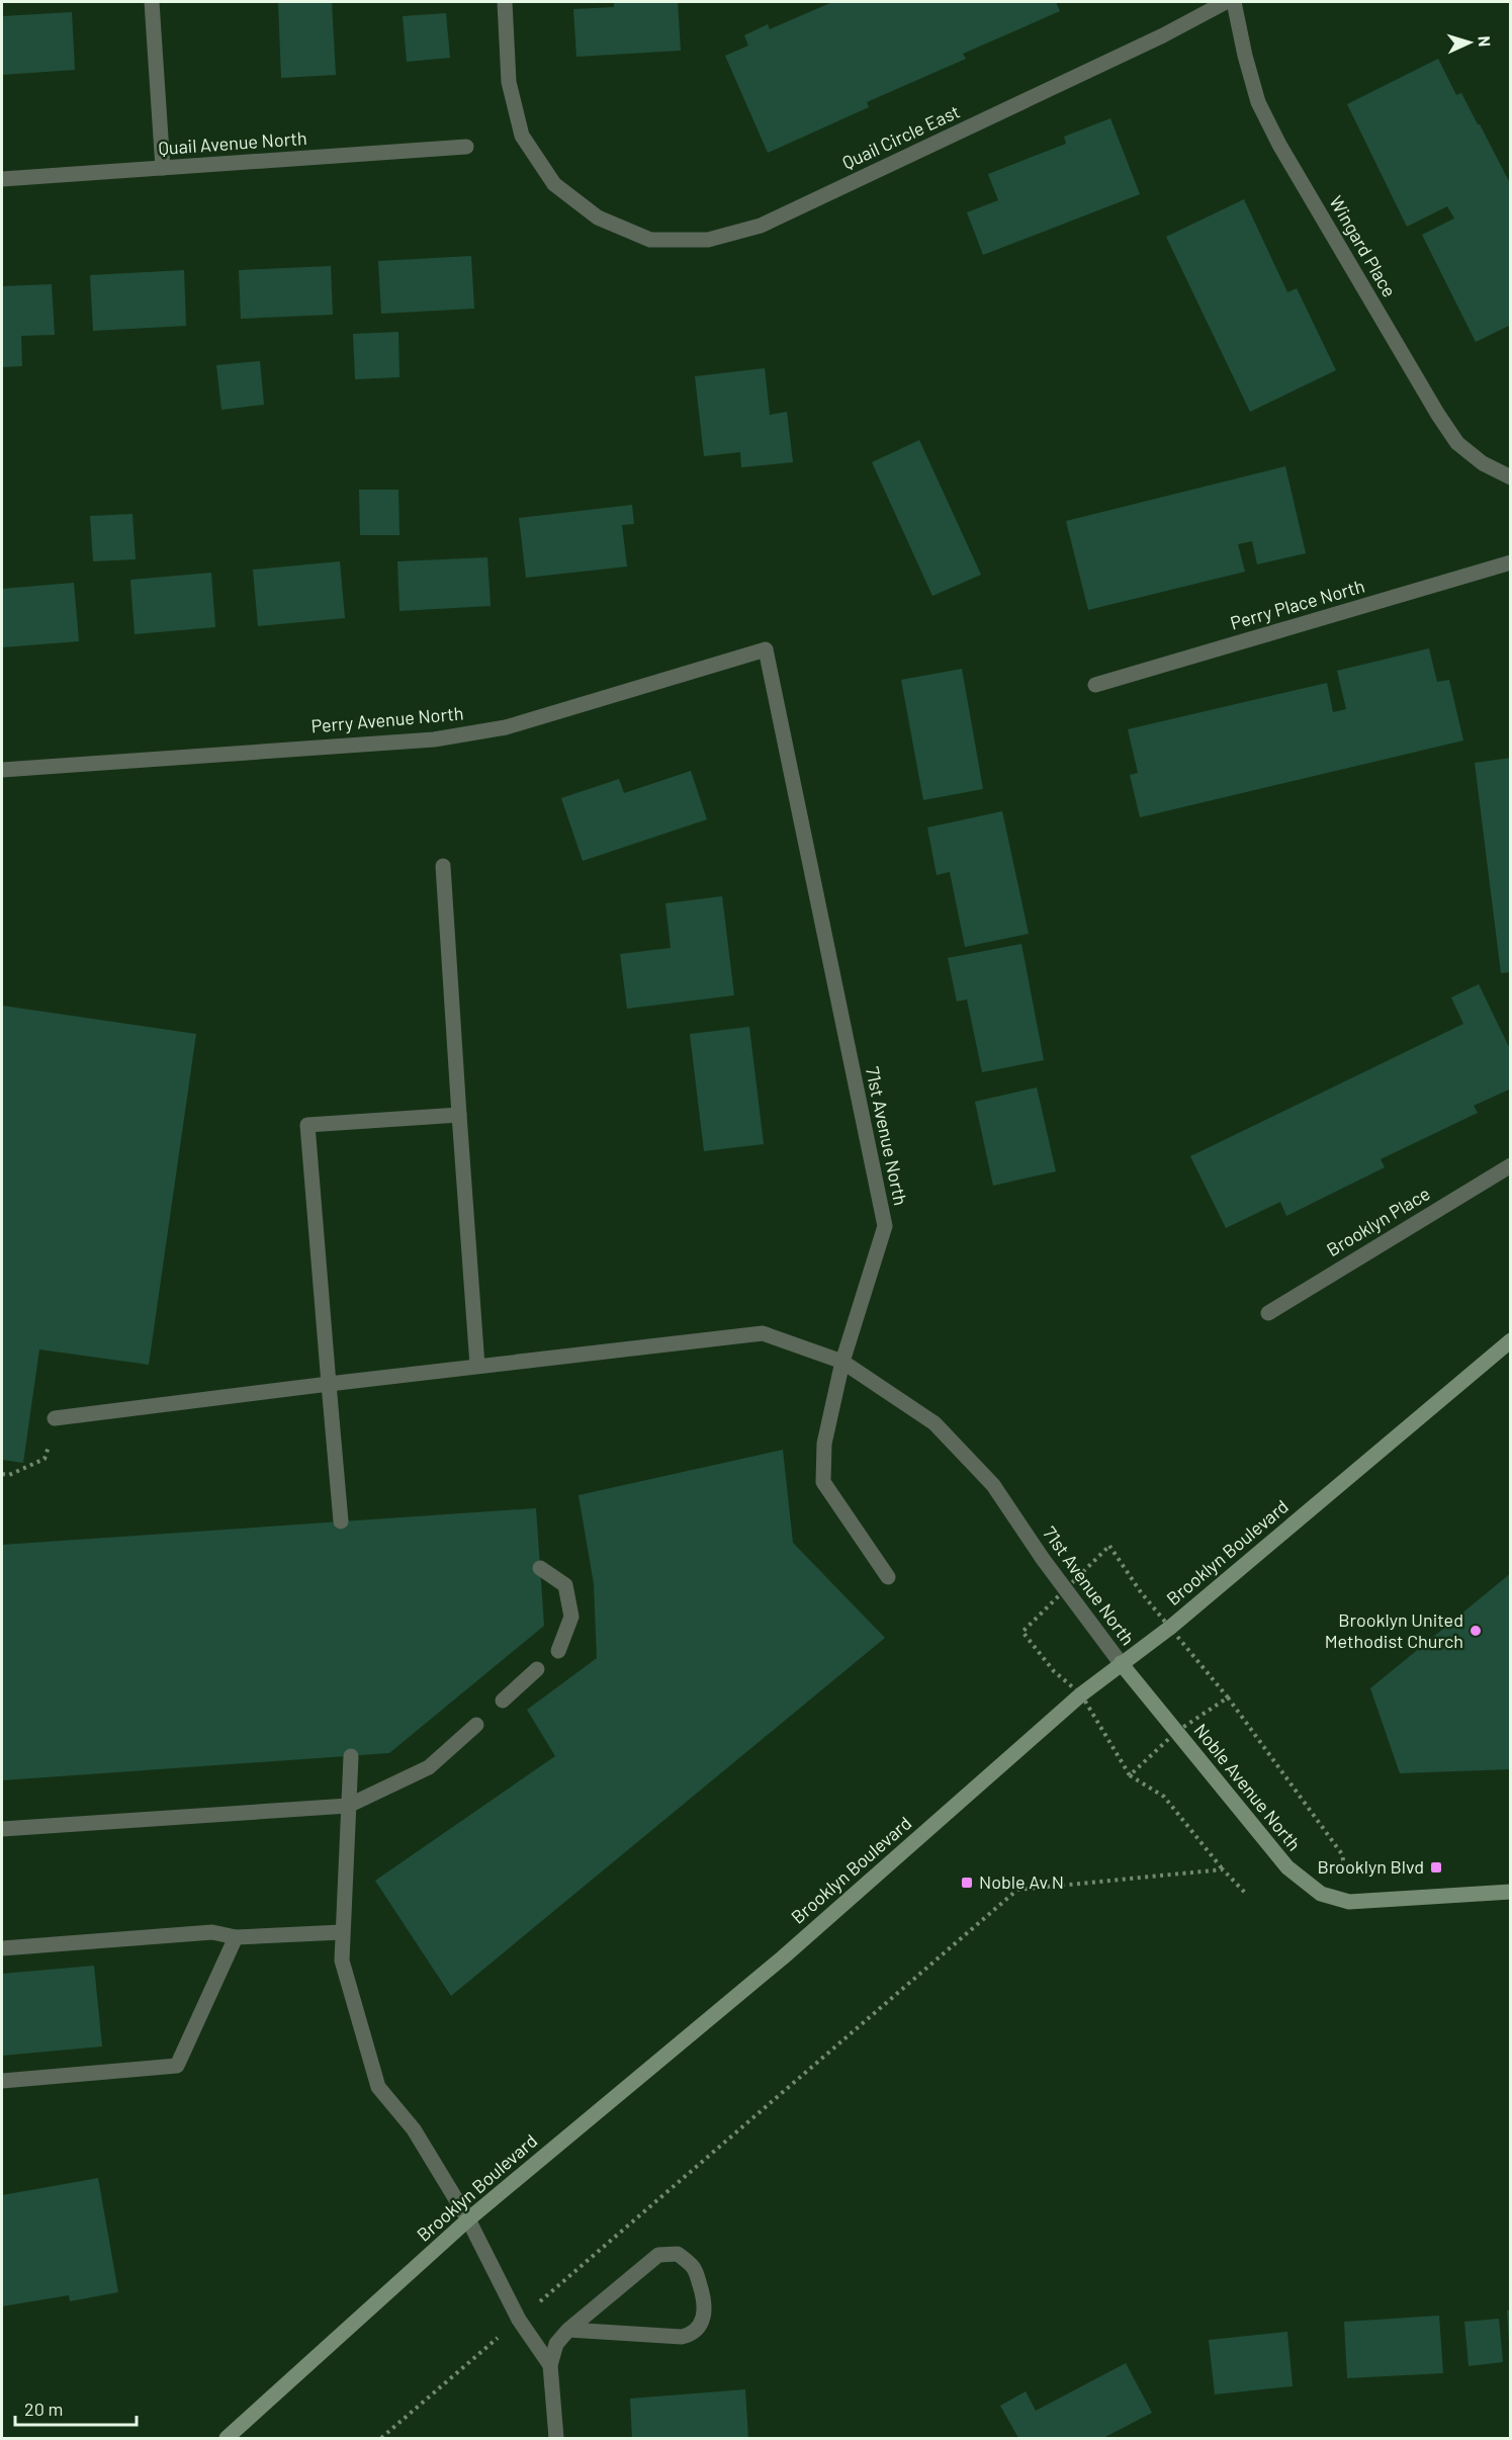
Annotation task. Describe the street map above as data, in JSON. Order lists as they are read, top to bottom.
{
  "streets": {
    "main road": ["Brooklyn Boulevard", "Noble Avenue North"],
    "street": [
      "Quail Circle East",
      "Quail Avenue North",
      "Wingard Place",
      "Perry Place North",
      "Perry Avenue North",
      "71st Avenue North",
      "Brooklyn Place"
    ]
  },
  "crossings": [
    ["Perry Avenue North", "71st Avenue North"],
    ["71st Avenue North", "Brooklyn Boulevard"],
    ["71st Avenue North", "Noble Avenue North"],
    ["Brooklyn Boulevard", "Noble Avenue North"]
  ],
  "places": {
    "other": ["Brooklyn United Methodist Church"],
    "transit": ["Brooklyn Blvd", "Noble Av N"]
  },
  "scale_bar": "20 m",
  "north": "right"
}
